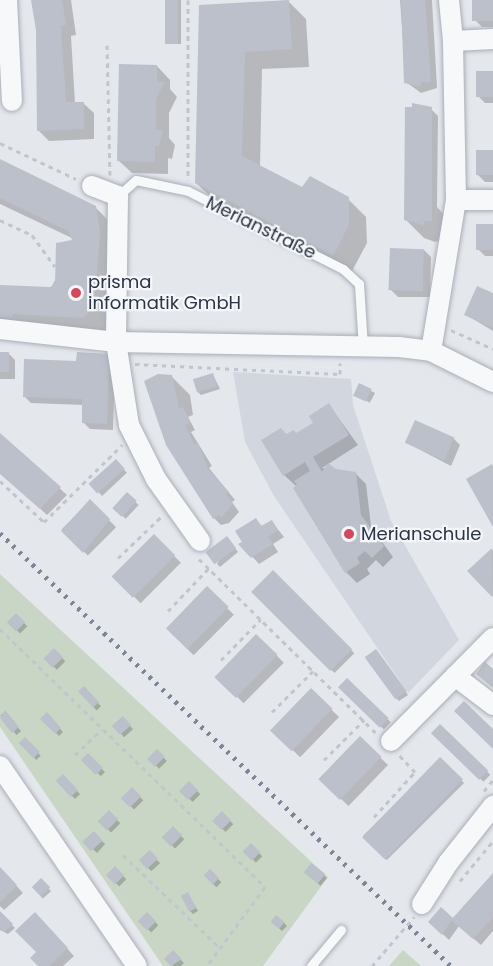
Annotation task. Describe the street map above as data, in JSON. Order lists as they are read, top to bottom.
{
  "streets": {
    "lane": ["Merianstraße"]
  },
  "places": ["prisma informatik GmbH", "Merianschule"]
}
